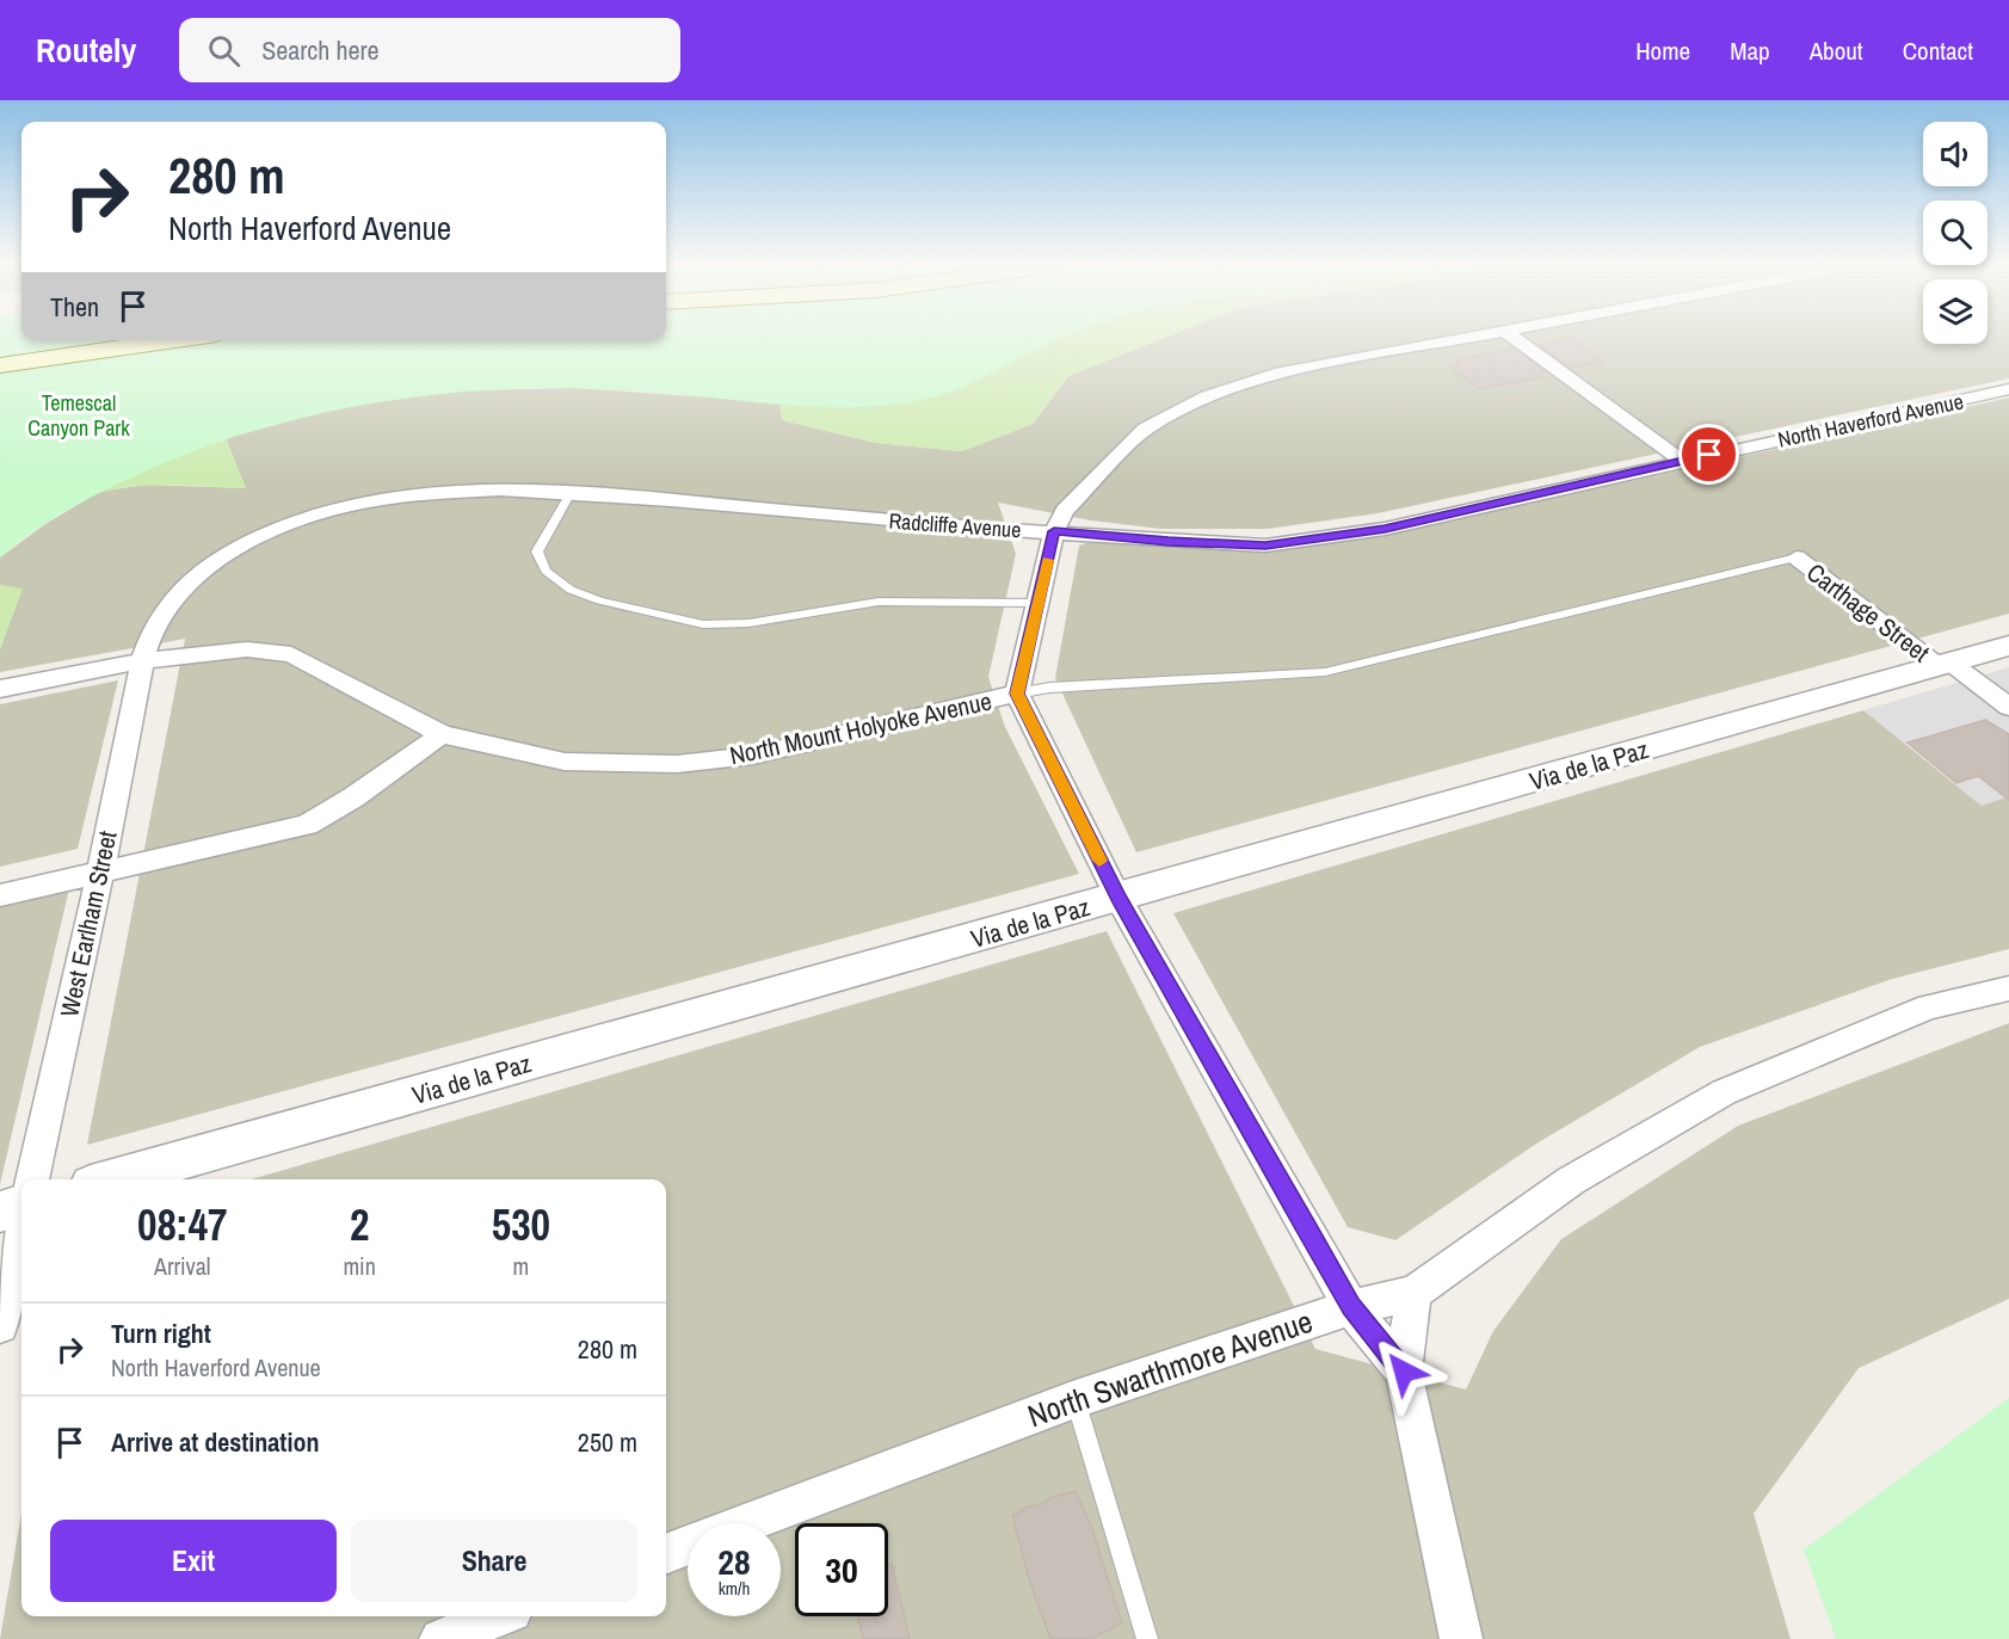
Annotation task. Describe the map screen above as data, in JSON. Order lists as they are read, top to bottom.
{
  "streets": {
    "street": [
      "North Haverford Avenue",
      "Radcliffe Avenue",
      "Carthage Street",
      "North Mount Holyoke Avenue",
      "Via de la Paz",
      "West Earlham Street",
      "North Swarthmore Avenue"
    ]
  },
  "crossings": [
    ["North Haverford Avenue", "Radcliffe Avenue"],
    ["Radcliffe Avenue", "North Mount Holyoke Avenue"],
    ["Radcliffe Avenue", "West Earlham Street"],
    ["Carthage Street", "Via de la Paz"],
    ["North Mount Holyoke Avenue", "West Earlham Street"]
  ],
  "parks": ["Temescal Canyon Park"],
  "page": {
    "header": "Routely",
    "search": "Search here",
    "nav": [
      "Home",
      "Map",
      "About",
      "Contact"
    ],
    "turn": ["280 m", "North Haverford Avenue"],
    "then": "Then",
    "eta": [
      "08:47",
      "Arrival",
      "2",
      "min",
      "530",
      "m"
    ],
    "list": [
      {
        "name": "Turn right",
        "note": "North Haverford Avenue",
        "value": "280 m"
      },
      {
        "name": "Arrive at destination",
        "value": "250 m"
      }
    ],
    "buttons": ["Exit", "Share"],
    "speed": "28 km/h",
    "limit": "30"
  }
}
